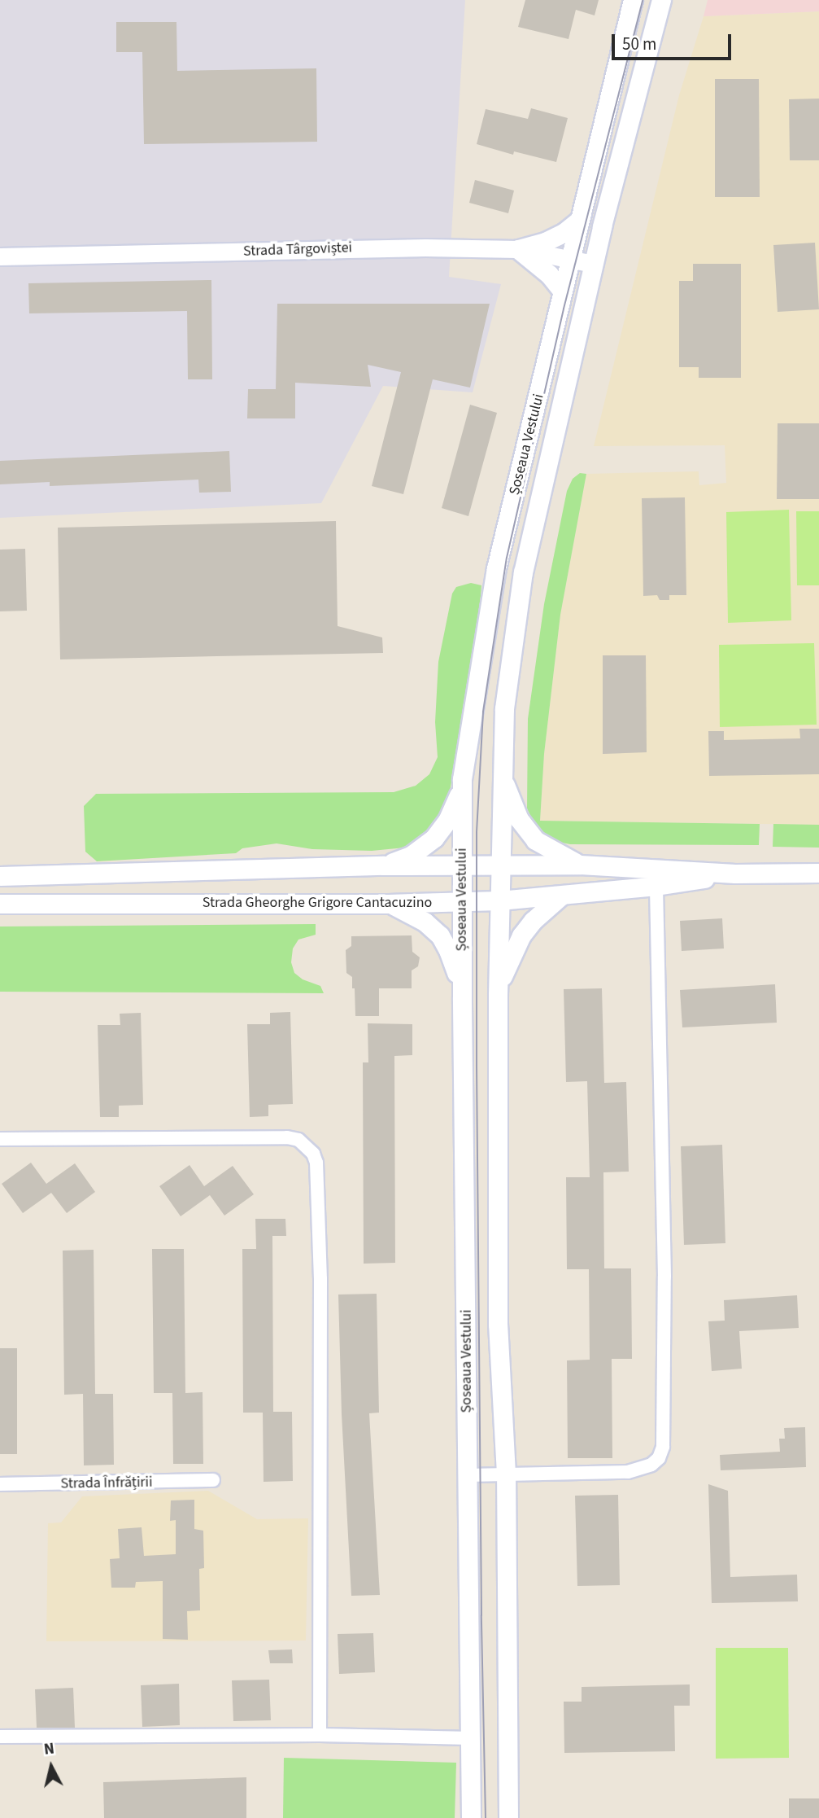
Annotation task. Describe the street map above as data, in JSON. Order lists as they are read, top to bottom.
{
  "streets": {
    "main road": ["Șoseaua Vestului", "Strada Gheorghe Grigore Cantacuzino"],
    "street": ["Strada Târgoviștei", "Strada Înfrățirii"]
  },
  "crossings": [
    ["Strada Târgoviștei", "Șoseaua Vestului"],
    ["Șoseaua Vestului", "Strada Gheorghe Grigore Cantacuzino"]
  ],
  "scale_bar": "50 m",
  "north": "top"
}
